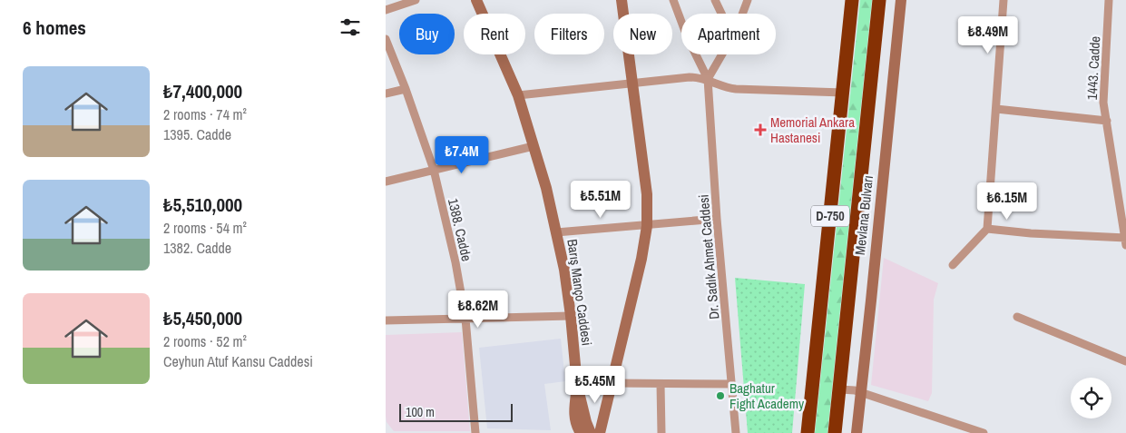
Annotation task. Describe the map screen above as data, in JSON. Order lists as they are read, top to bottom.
{
  "streets": {
    "highway": ["Mevlana Bulvarı", "D-750"],
    "street": [
      "1443. Cadde",
      "1388. Cadde",
      "Dr. Sadık Ahmet Caddesi",
      "Barış Manço Caddesi"
    ]
  },
  "places": {
    "health": ["Memorial Ankara Hastanesi"],
    "other": ["Baghatur Fight Academy"]
  },
  "scale_bar": "100 m",
  "page": {
    "heading": "6 homes",
    "chip": [
      "Buy",
      "Rent",
      "Filters",
      "New",
      "Apartment"
    ],
    "price": [
      "₺8.49M",
      "₺7.4M",
      "₺5.51M",
      "₺6.15M",
      "₺8.62M",
      "₺5.45M"
    ],
    "list": [
      {
        "name": "₺7,400,000",
        "note": "2 rooms · 74 m² · 1395. Cadde"
      },
      {
        "name": "₺5,510,000",
        "note": "2 rooms · 54 m² · 1382. Cadde"
      },
      {
        "name": "₺5,450,000",
        "note": "2 rooms · 52 m² · Ceyhun Atuf Kansu Caddesi"
      }
    ],
    "scale": "100 m"
  }
}
